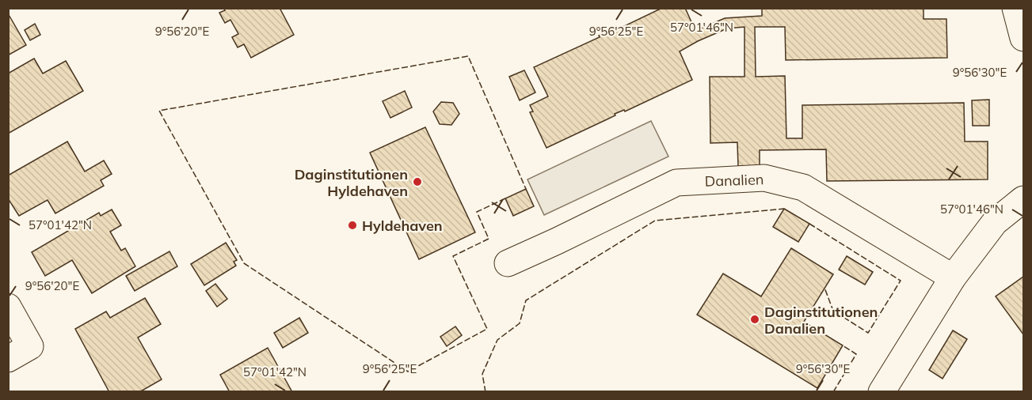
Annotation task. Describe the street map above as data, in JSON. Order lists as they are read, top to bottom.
{
  "streets": {
    "street": ["Danalien"]
  },
  "places": ["Daginstitutionen Hyldehaven", "Hyldehaven", "Daginstitutionen Danalien"],
  "coordinates": [
    "57°01'46\"N",
    "9°56'20\"E",
    "9°56'25\"E",
    "9°56'30\"E",
    "57°01'42\"N"
  ]
}
